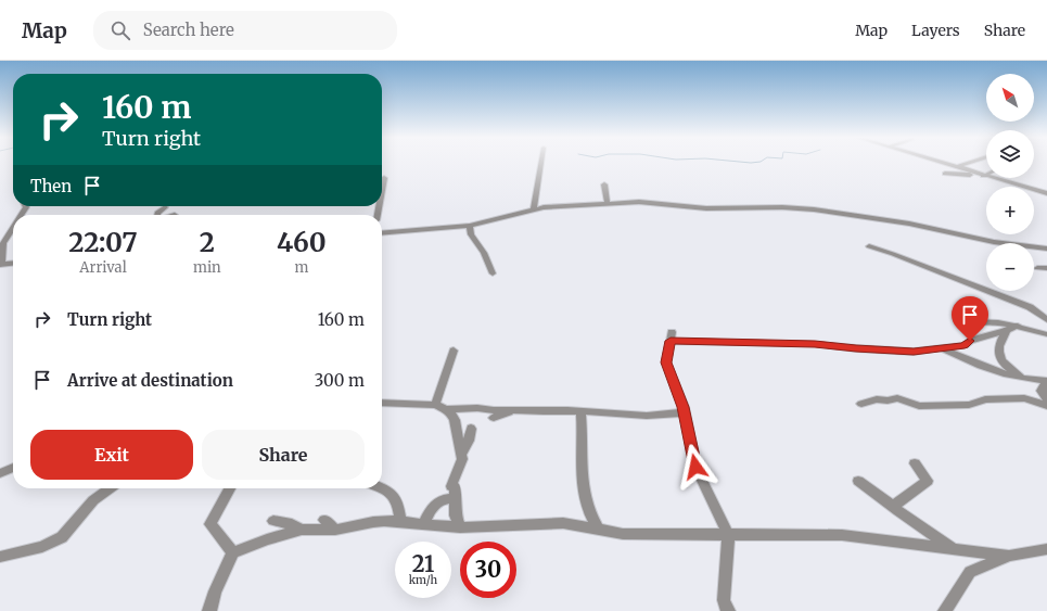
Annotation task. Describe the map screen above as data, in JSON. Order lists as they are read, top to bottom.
{
  "north": "top left",
  "page": {
    "header": "Map",
    "search": "Search here",
    "nav": ["Map", "Layers", "Share"],
    "map_buttons": ["+", "−"],
    "turn": ["160 m", "Turn right"],
    "then": "Then",
    "eta": [
      "22:07",
      "Arrival",
      "2",
      "min",
      "460",
      "m"
    ],
    "list": [
      {
        "name": "Turn right",
        "value": "160 m"
      },
      {
        "name": "Arrive at destination",
        "value": "300 m"
      }
    ],
    "buttons": ["Exit", "Share"],
    "speed": "21 km/h",
    "limit": "30"
  }
}
